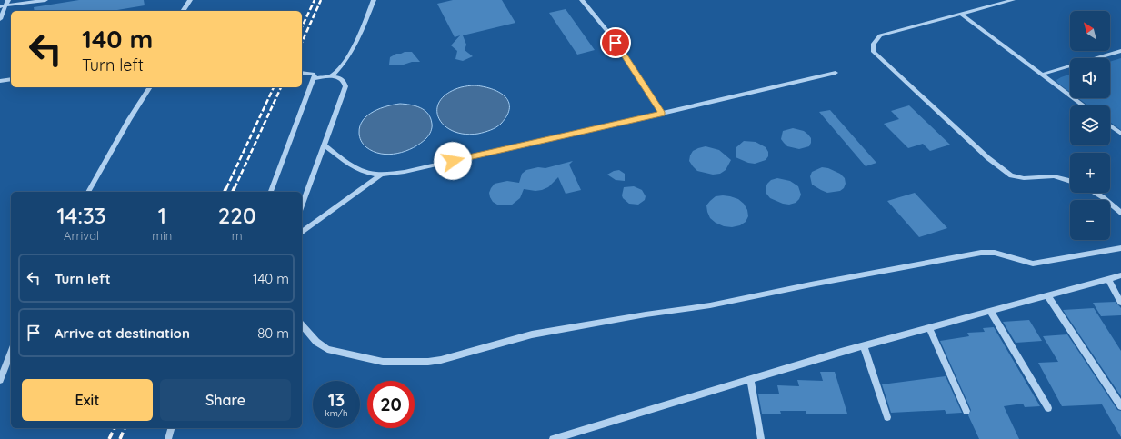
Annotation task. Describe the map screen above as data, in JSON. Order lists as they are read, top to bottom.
{
  "north": "top left",
  "page": {
    "map_buttons": ["+", "−"],
    "turn": ["140 m", "Turn left"],
    "eta": [
      "14:33",
      "Arrival",
      "1",
      "min",
      "220",
      "m"
    ],
    "list": [
      {
        "name": "Turn left",
        "value": "140 m"
      },
      {
        "name": "Arrive at destination",
        "value": "80 m"
      }
    ],
    "buttons": ["Exit", "Share"],
    "speed": "13 km/h",
    "limit": "20"
  }
}
